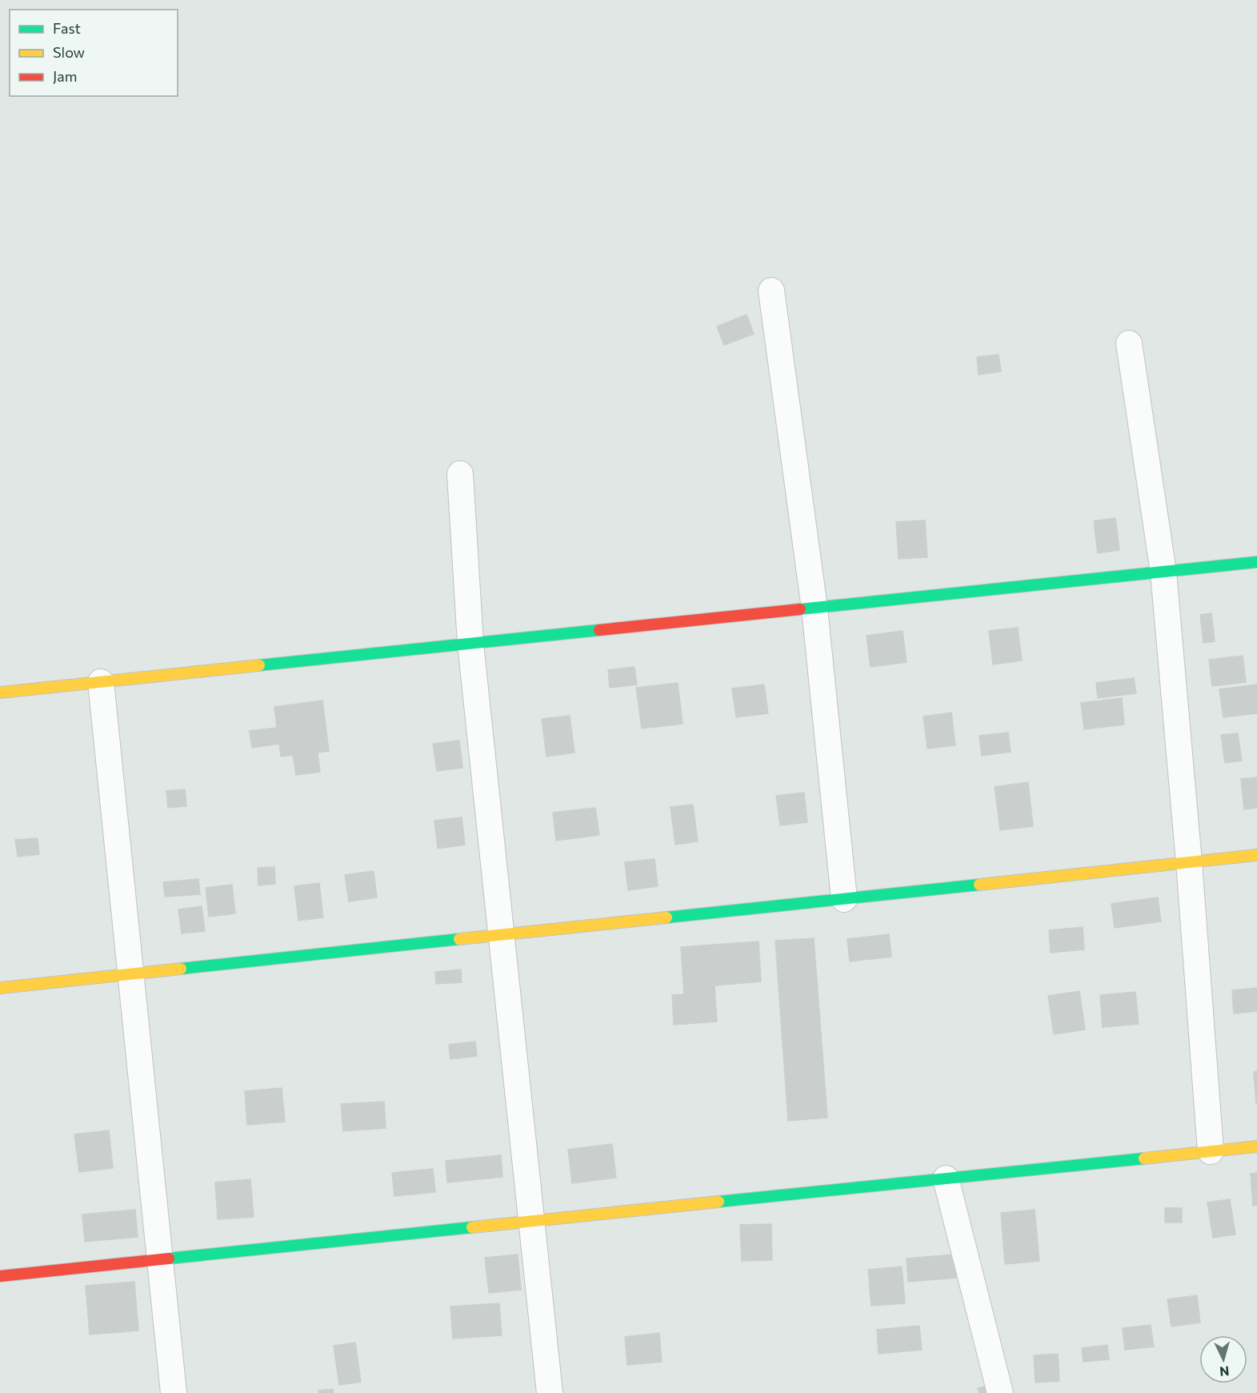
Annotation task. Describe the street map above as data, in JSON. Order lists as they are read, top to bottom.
{
  "legend": ["Fast", "Slow", "Jam"],
  "north": "bottom"
}
